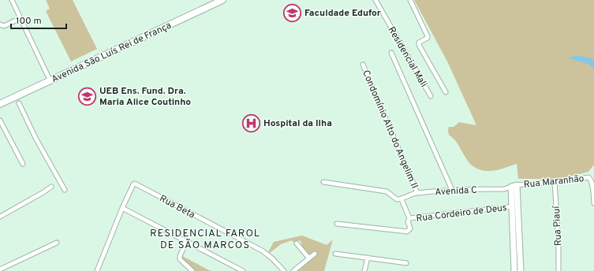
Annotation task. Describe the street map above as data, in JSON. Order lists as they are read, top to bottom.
{
  "streets": {
    "main road": ["Avenida São Luís Rei de França"],
    "street": [
      "Residencial Mali",
      "Condomínio Alto do Angelim II",
      "Rua Maranhão",
      "Avenida C",
      "Rua Beta",
      "Rua Cordeiro de Deus",
      "Rua Piauí"
    ]
  },
  "crossings": [
    ["Condomínio Alto do Angelim II", "Avenida C"],
    ["Rua Maranhão", "Avenida C"],
    ["Rua Maranhão", "Rua Piauí"]
  ],
  "districts": ["RESIDENCIAL FAROL DE SÃO MARCOS"],
  "places": {
    "school or university": ["Faculdade Edufor", "UEB Ens. Fund. Dra. Maria Alice Coutinho"],
    "hospital": ["Hospital da Ilha"]
  },
  "scale_bar": "100 m"
}
